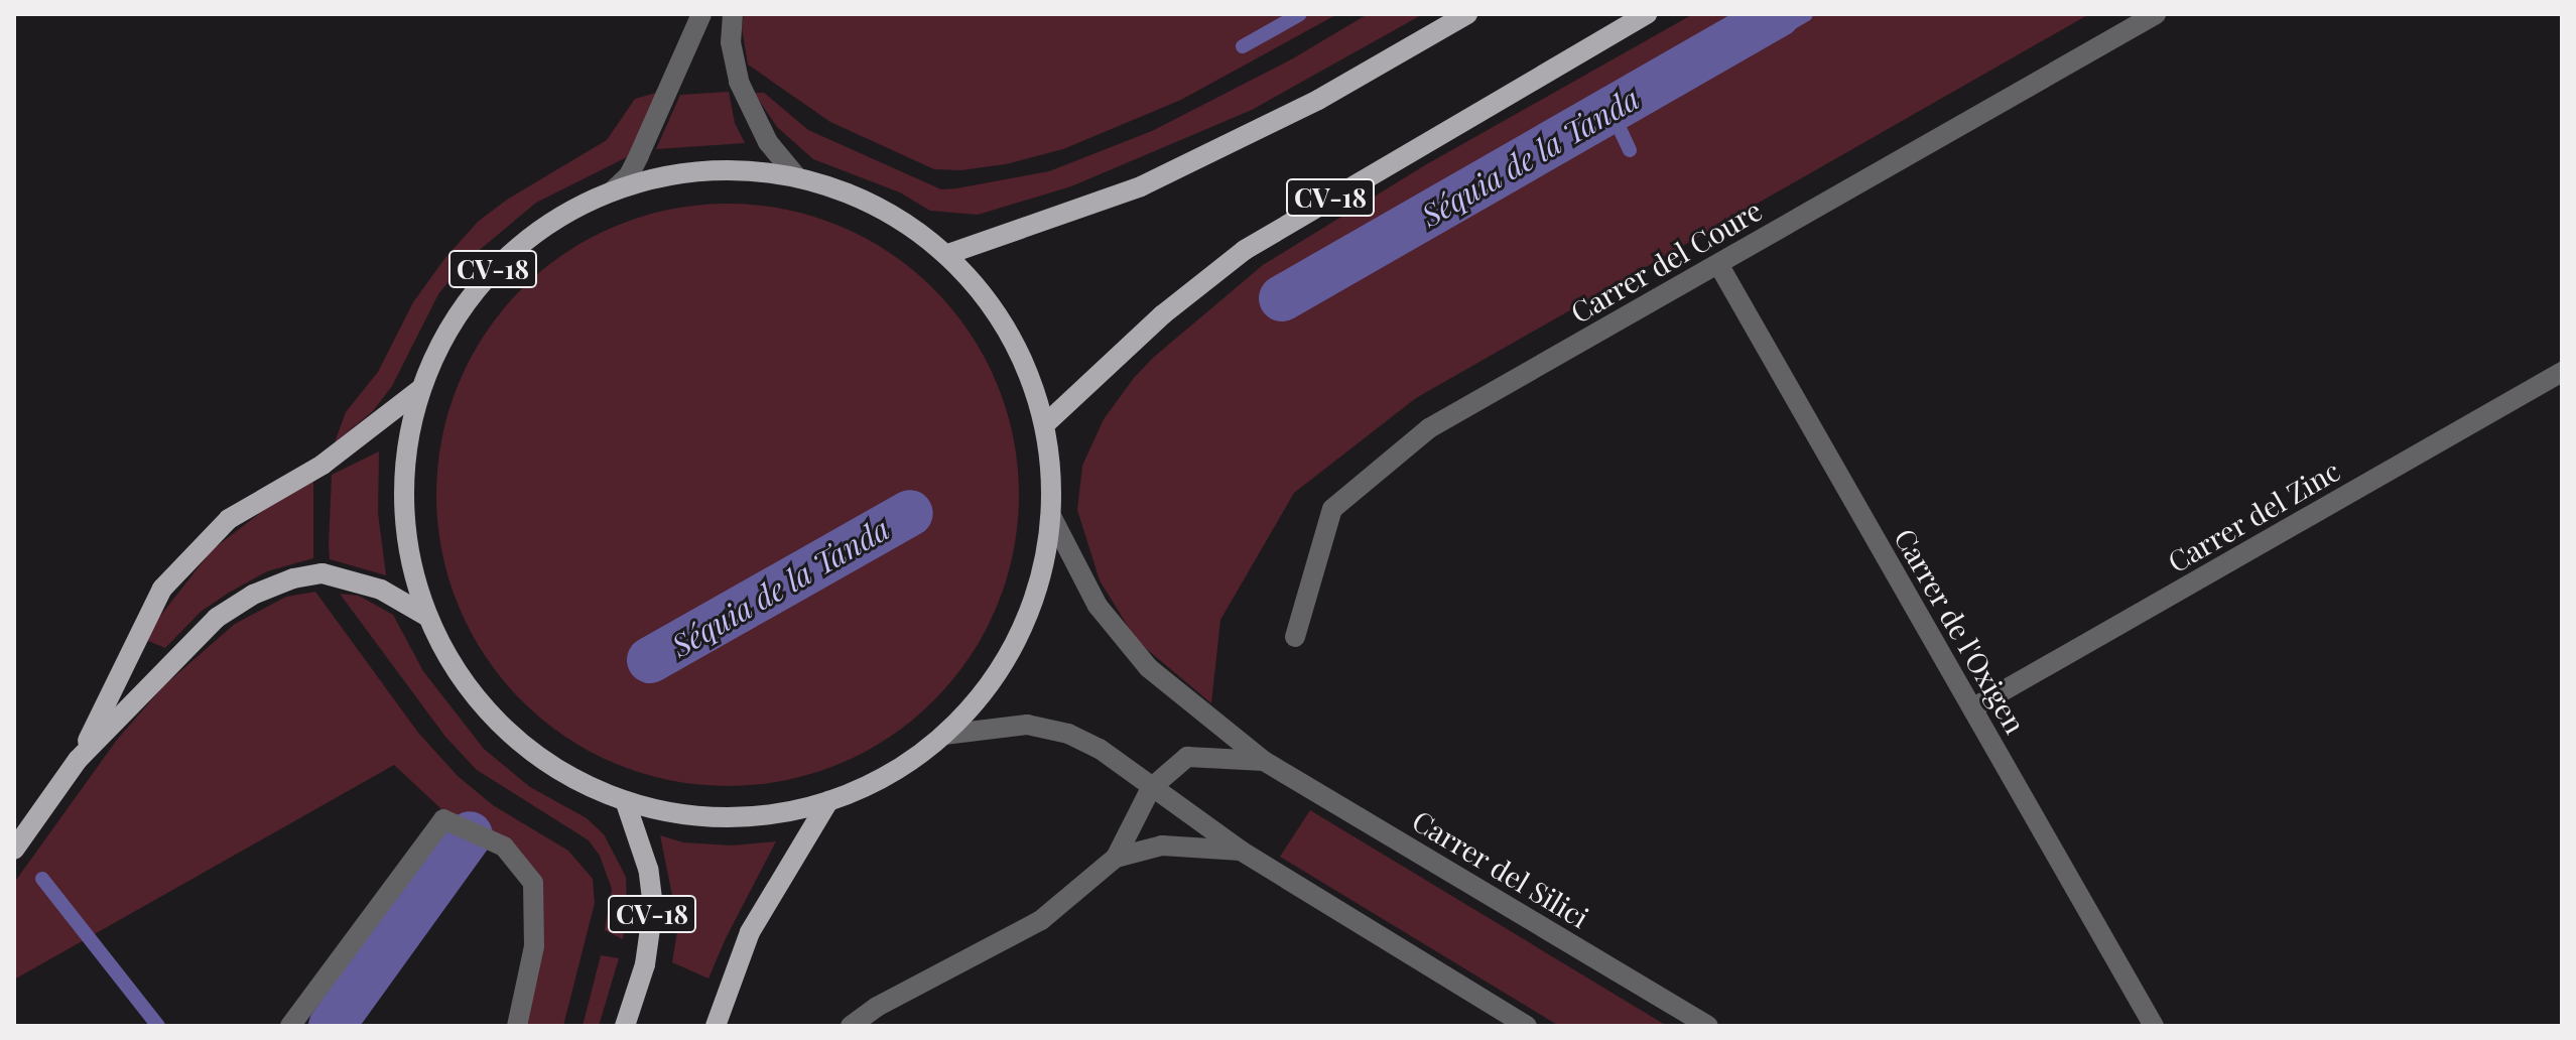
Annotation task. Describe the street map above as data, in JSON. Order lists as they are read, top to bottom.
{
  "streets": {
    "main road": ["CV-18"],
    "street": [
      "Carrer del Coure",
      "Carrer del Zinc",
      "Carrer de l'Oxigen",
      "Carrer del Silici"
    ]
  },
  "crossings": [
    ["CV-18", "Carrer del Silici"],
    ["Carrer del Coure", "Carrer de l'Oxigen"],
    ["Carrer del Zinc", "Carrer de l'Oxigen"]
  ],
  "water": ["Séquia de la Tanda"]
}
